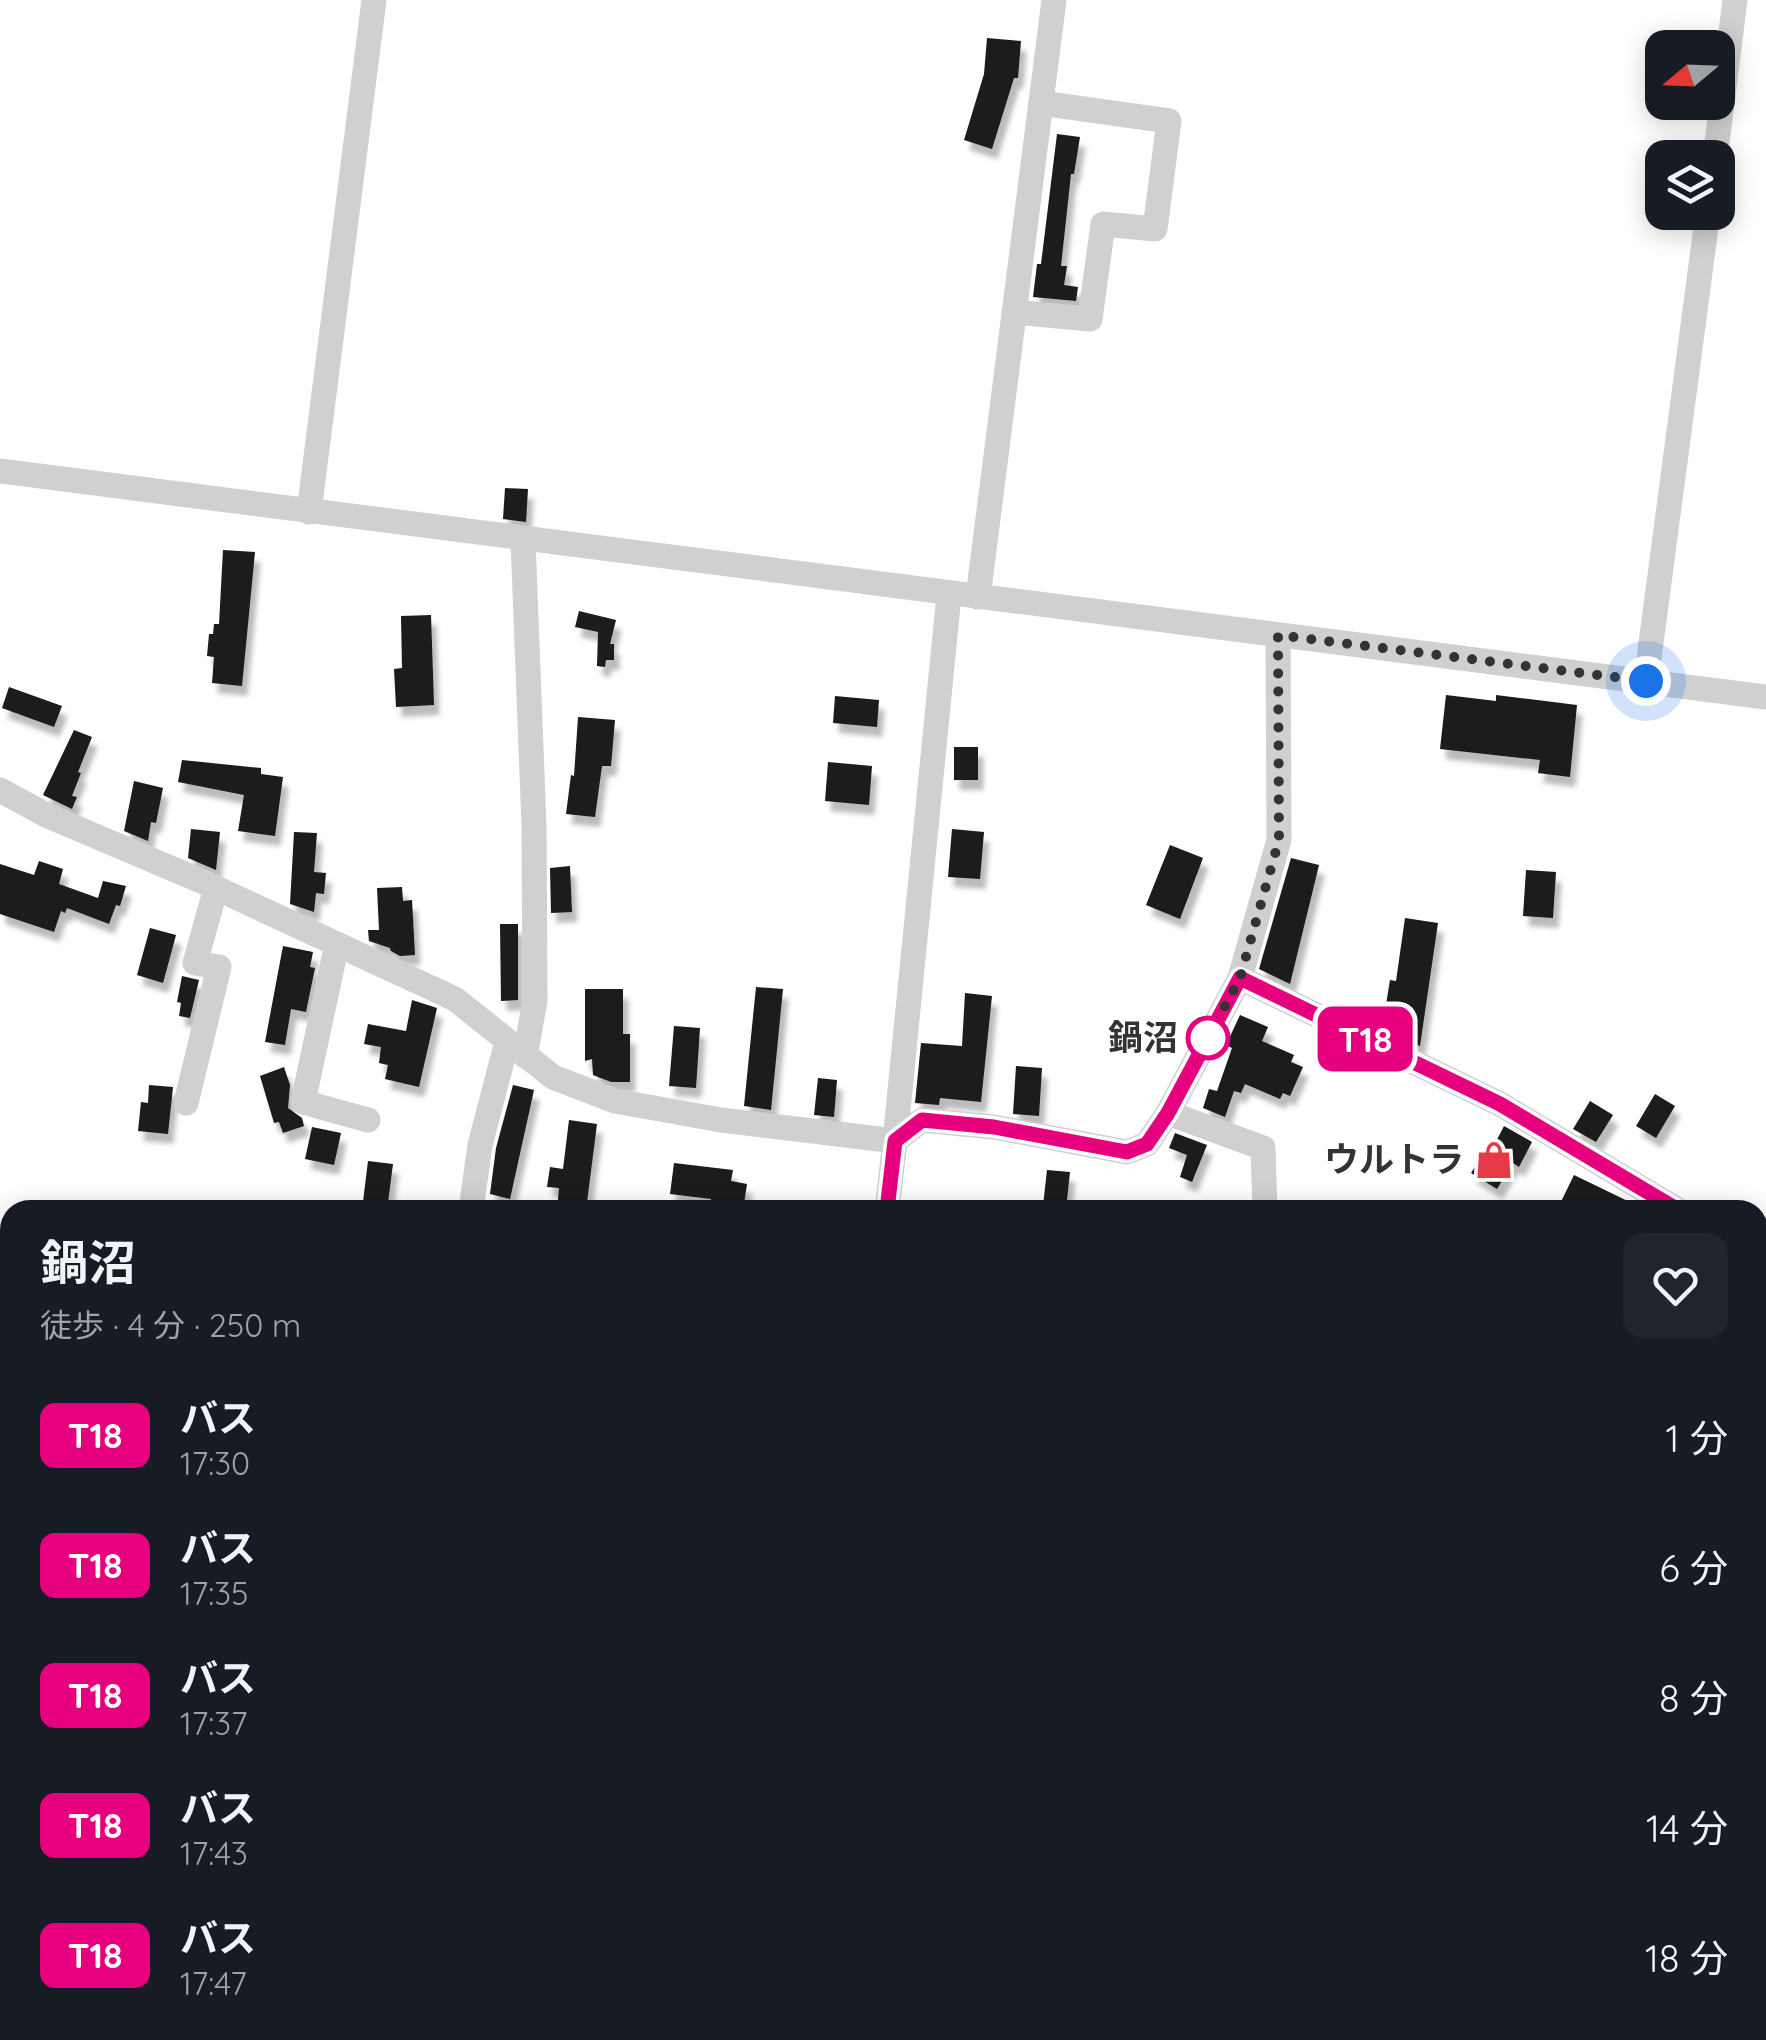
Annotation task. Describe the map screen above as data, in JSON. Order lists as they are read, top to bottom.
{
  "places": {
    "other": ["鍋沼"],
    "shop": ["ウルトラ"]
  },
  "lines": ["bus line T18"],
  "north": "left",
  "page": {
    "on_map": "T18",
    "heading": ["鍋沼", "徒歩 · 4 分 · 250 m"],
    "list": [
      {
        "mark": "T18",
        "name": "バス",
        "note": "17:30",
        "value": "1 分"
      },
      {
        "mark": "T18",
        "name": "バス",
        "note": "17:35",
        "value": "6 分"
      },
      {
        "mark": "T18",
        "name": "バス",
        "note": "17:37",
        "value": "8 分"
      },
      {
        "mark": "T18",
        "name": "バス",
        "note": "17:43",
        "value": "14 分"
      },
      {
        "mark": "T18",
        "name": "バス",
        "note": "17:47",
        "value": "18 分"
      }
    ]
  }
}
